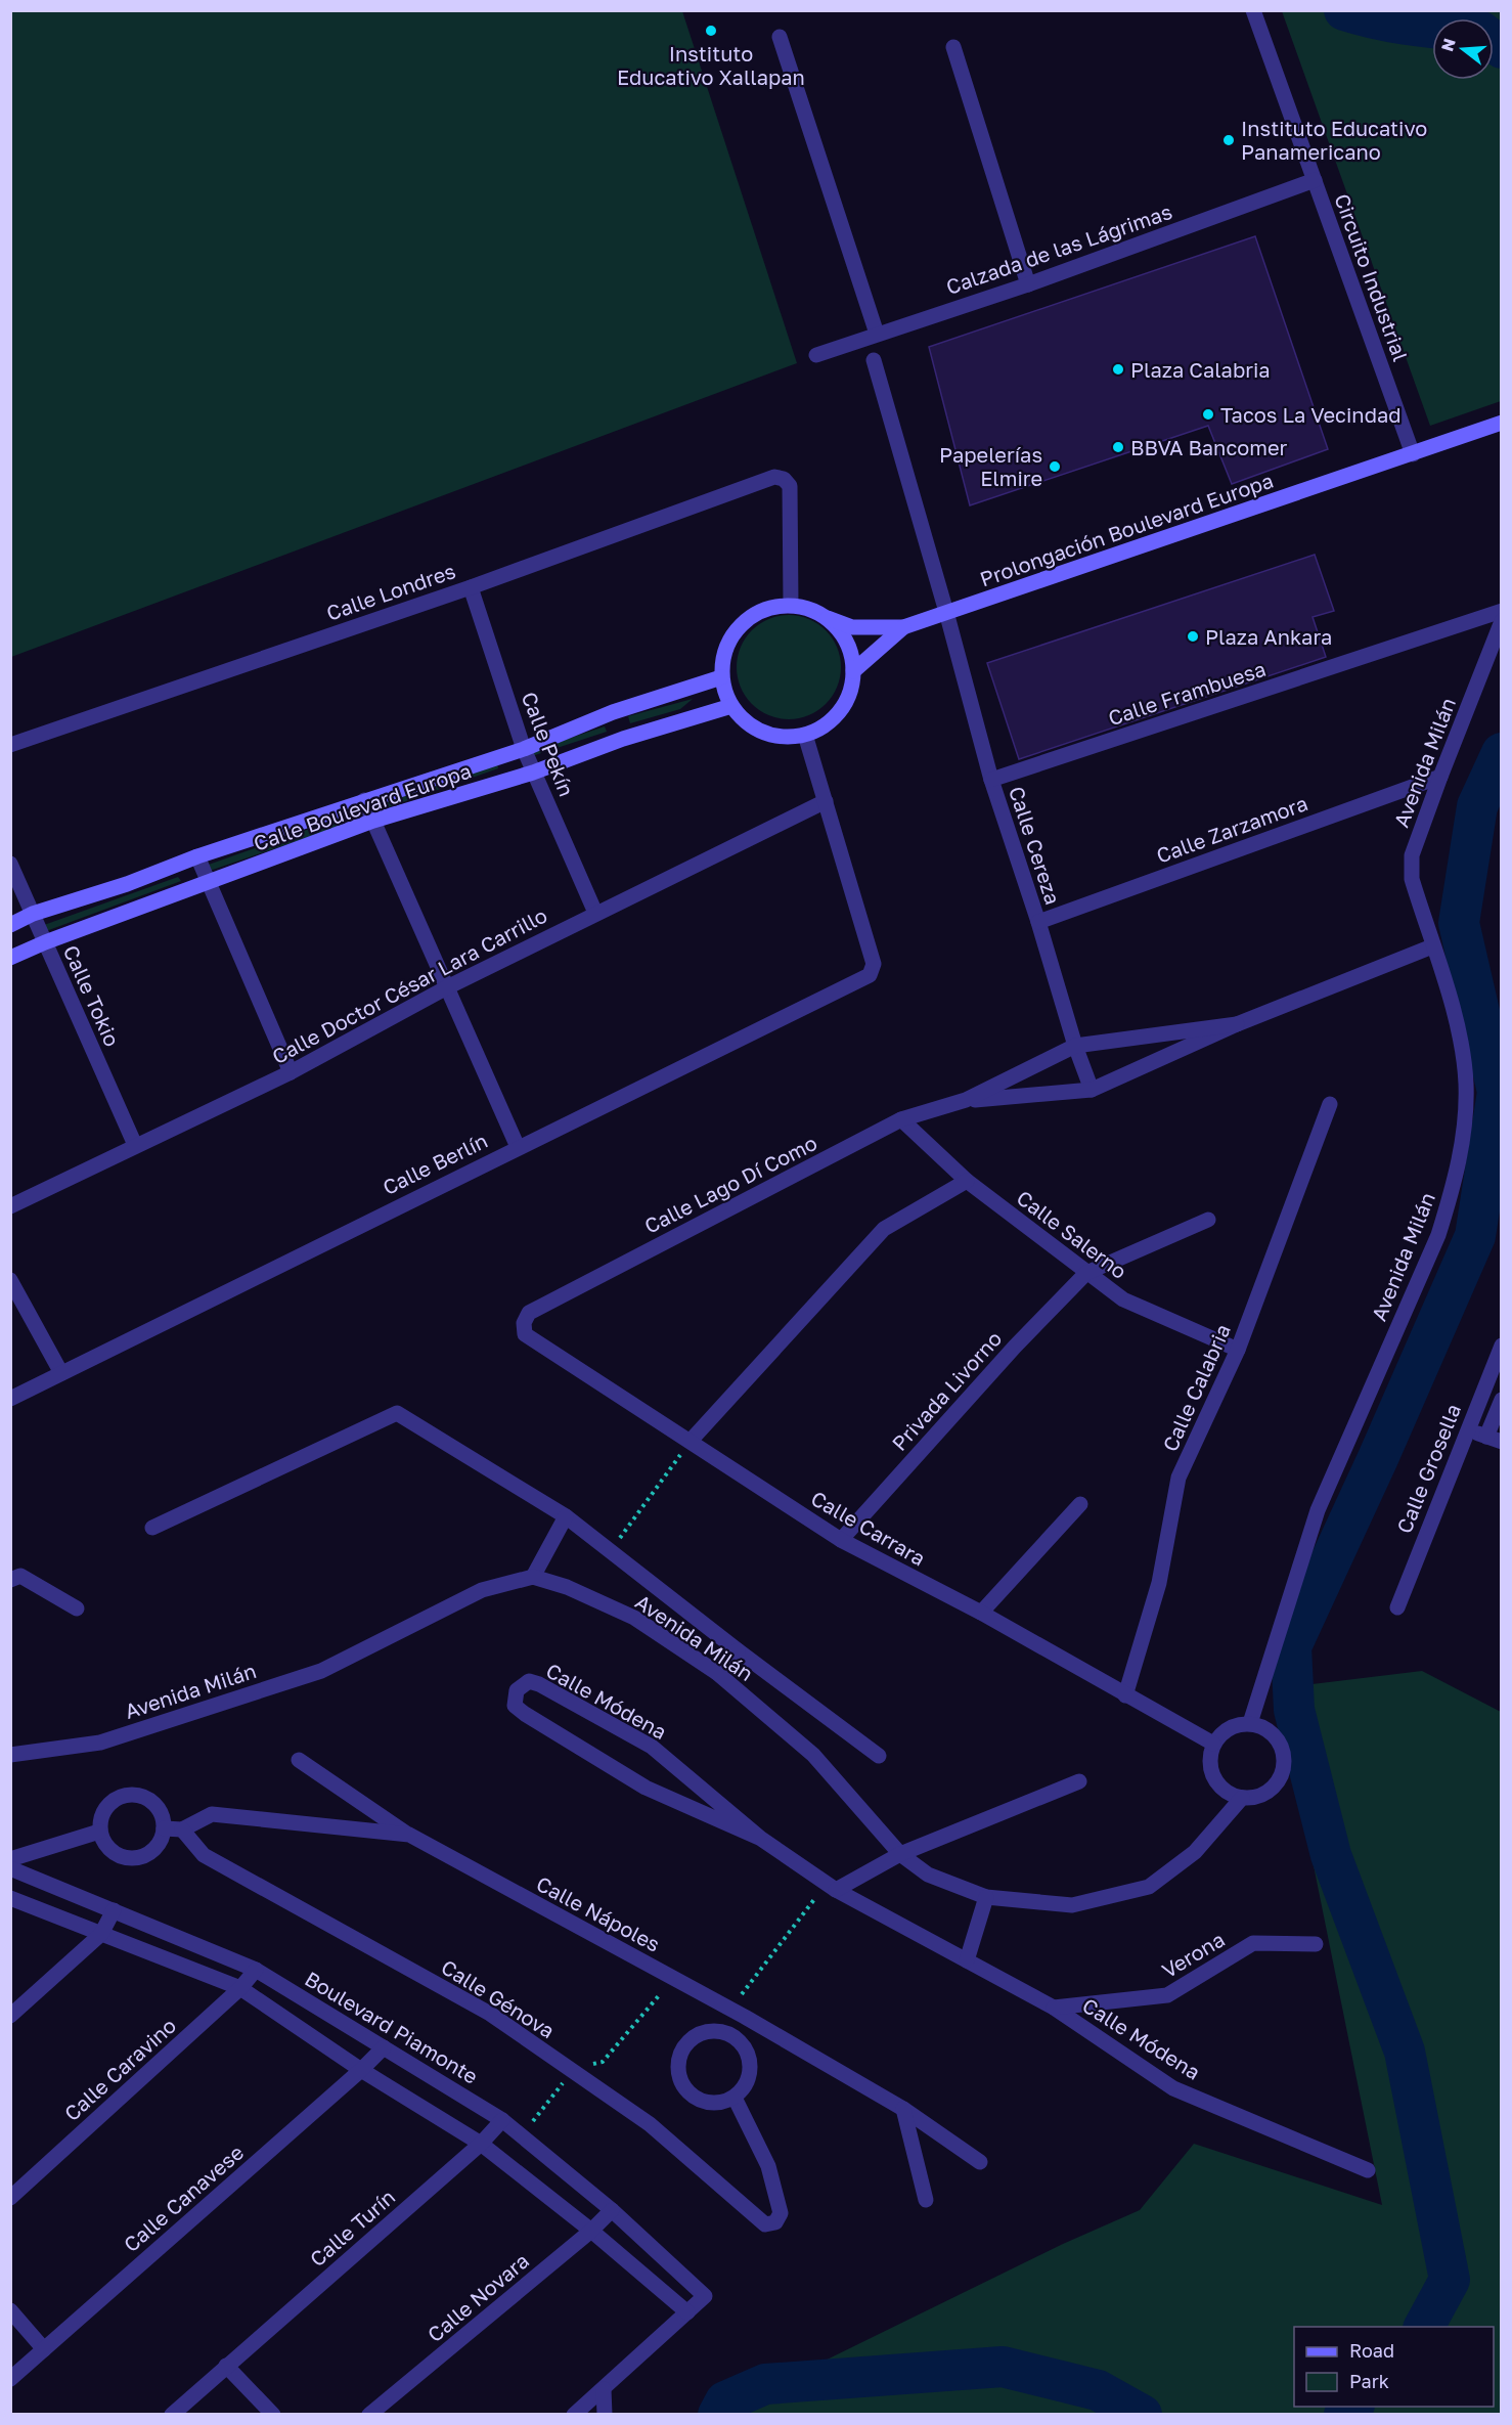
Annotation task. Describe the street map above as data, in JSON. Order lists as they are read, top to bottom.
{
  "streets": {
    "main road": ["Prolongación Boulevard Europa", "Calle Boulevard Europa"],
    "street": [
      "Calzada de las Lágrimas",
      "Circuito Industrial",
      "Calle Londres",
      "Calle Frambuesa",
      "Calle Pekín",
      "Avenida Milán",
      "Calle Zarzamora",
      "Calle Cereza",
      "Calle Doctor César Lara Carrillo",
      "Calle Tokio",
      "Calle Berlín",
      "Calle Lago Dí Como",
      "Calle Salerno",
      "Calle Calabria",
      "Privada Livorno",
      "Calle Grosella",
      "Calle Carrara",
      "Calle Módena",
      "Calle Nápoles",
      "Verona",
      "Calle Génova",
      "Boulevard Piamonte",
      "Calle Caravino",
      "Calle Canavese",
      "Calle Turín",
      "Calle Novara"
    ]
  },
  "crossings": [
    ["Calzada de las Lágrimas", "Circuito Industrial"],
    ["Circuito Industrial", "Prolongación Boulevard Europa"],
    ["Prolongación Boulevard Europa", "Calle Londres"],
    ["Prolongación Boulevard Europa", "Calle Boulevard Europa"],
    ["Prolongación Boulevard Europa", "Calle Cereza"],
    ["Calle Londres", "Calle Pekín"],
    ["Calle Londres", "Calle Boulevard Europa"],
    ["Calle Frambuesa", "Calle Cereza"],
    ["Calle Pekín", "Calle Boulevard Europa"],
    ["Calle Pekín", "Calle Doctor César Lara Carrillo"],
    ["Avenida Milán", "Calle Zarzamora"],
    ["Avenida Milán", "Calle Carrara"],
    ["Calle Boulevard Europa", "Calle Tokio"],
    ["Calle Zarzamora", "Calle Cereza"],
    ["Calle Cereza", "Calle Lago Dí Como"],
    ["Calle Doctor César Lara Carrillo", "Calle Tokio"],
    ["Calle Doctor César Lara Carrillo", "Calle Berlín"],
    ["Calle Lago Dí Como", "Calle Salerno"],
    ["Calle Lago Dí Como", "Calle Carrara"],
    ["Calle Salerno", "Calle Calabria"],
    ["Calle Salerno", "Privada Livorno"],
    ["Calle Calabria", "Calle Carrara"],
    ["Privada Livorno", "Calle Carrara"],
    ["Calle Módena", "Verona"],
    ["Calle Nápoles", "Calle Génova"],
    ["Boulevard Piamonte", "Calle Caravino"],
    ["Boulevard Piamonte", "Calle Canavese"],
    ["Boulevard Piamonte", "Calle Turín"],
    ["Boulevard Piamonte", "Calle Novara"]
  ],
  "places": [
    "Instituto Educativo Xallapan",
    "Instituto Educativo Panamericano",
    "Plaza Calabria",
    "Tacos La Vecindad",
    "BBVA Bancomer",
    "Papelerías Elmire",
    "Plaza Ankara"
  ],
  "legend": ["Road", "Park"],
  "north": "left"
}
